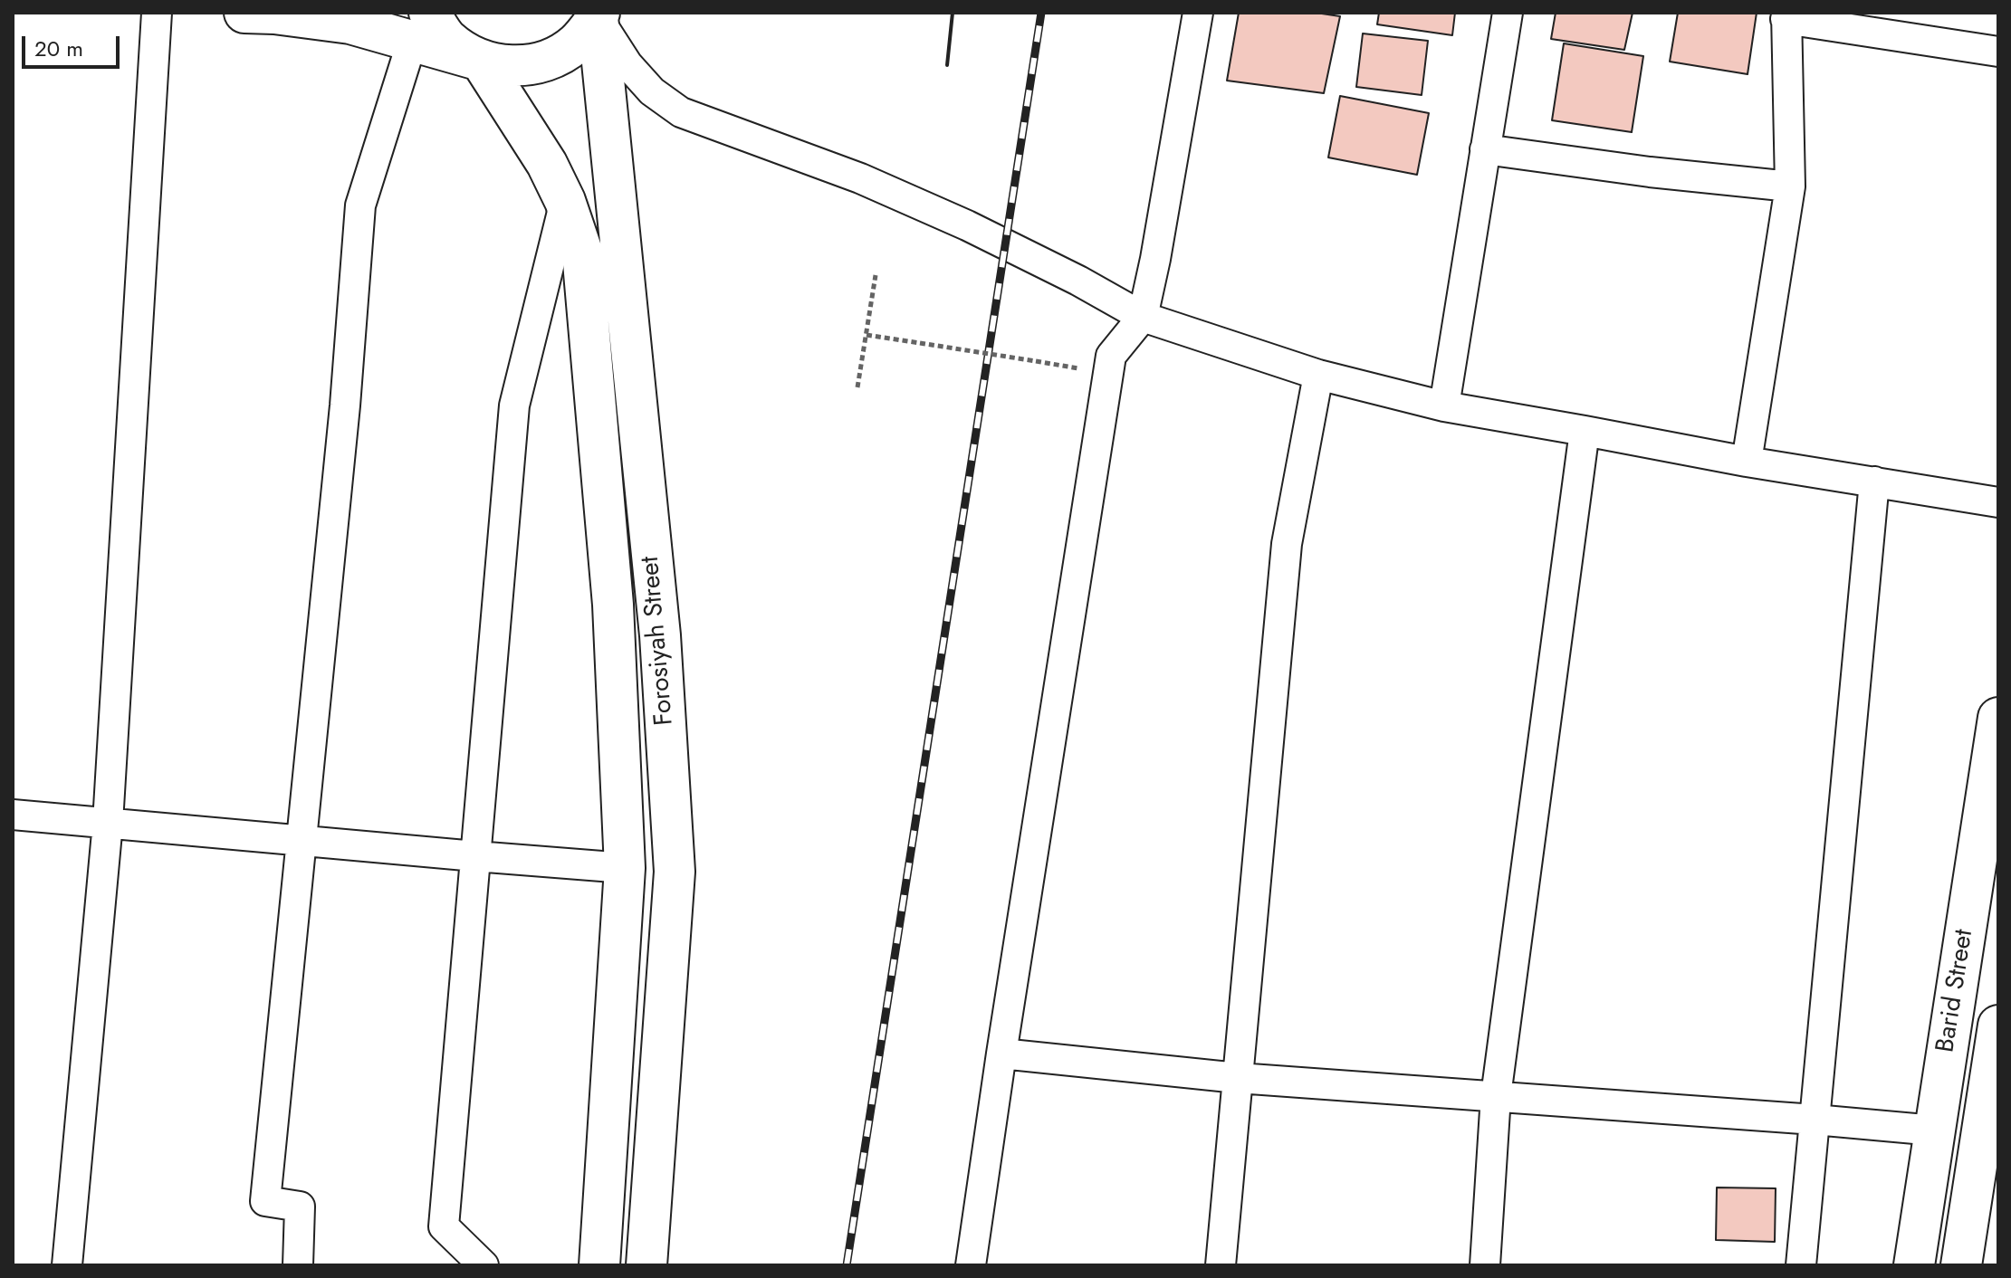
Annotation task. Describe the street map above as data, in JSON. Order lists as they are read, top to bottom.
{
  "streets": {
    "main road": ["Forosiyah Street", "Barid Street"]
  },
  "scale_bar": "20 m"
}
